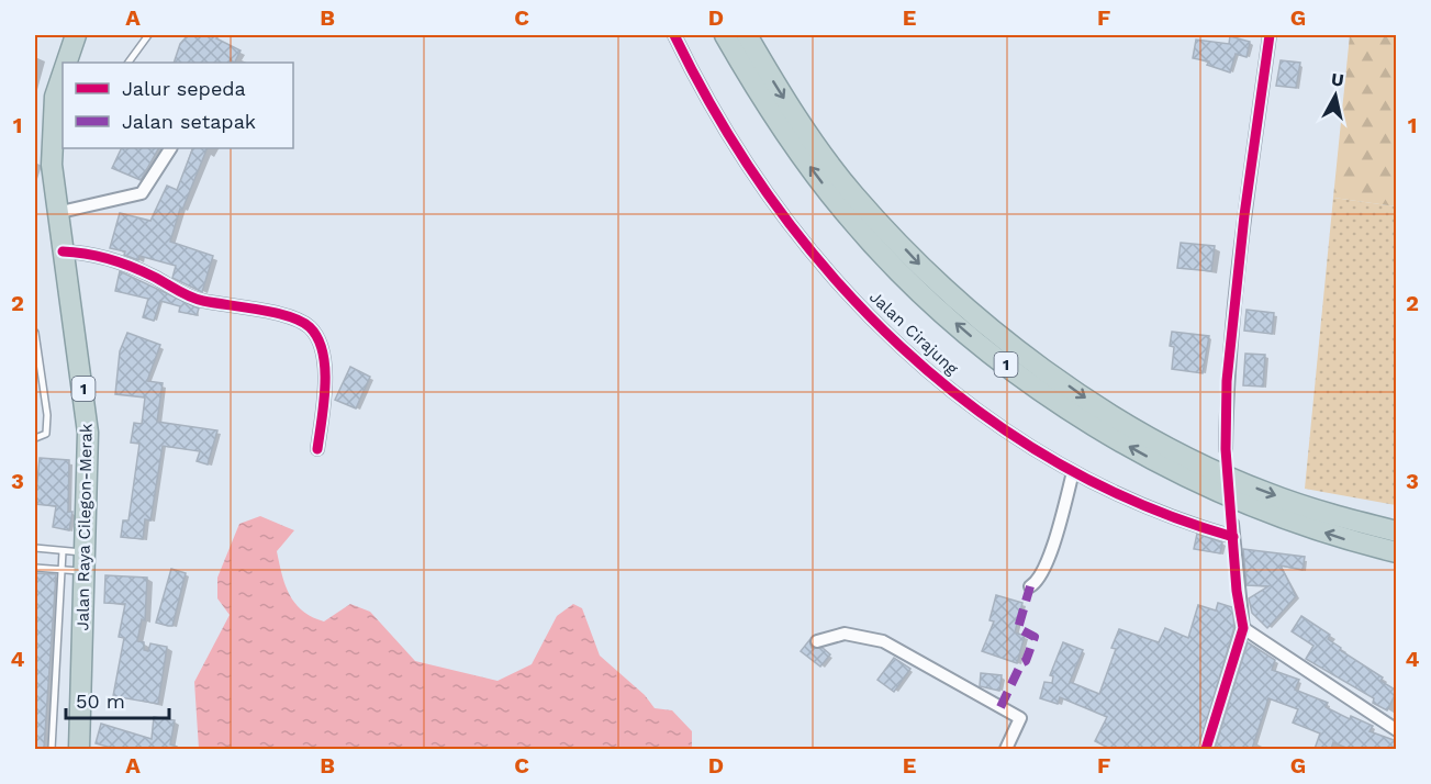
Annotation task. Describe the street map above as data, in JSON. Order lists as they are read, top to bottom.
{
  "streets": {
    "highway": ["1", "Jalan Raya Cilegon-Merak"],
    "street": ["Jalan Cirajung"]
  },
  "legend": ["Jalur sepeda", "Jalan setapak"],
  "scale_bar": "50 m",
  "north": "top",
  "grid": {
    "columns": [
      "A",
      "B",
      "C",
      "D",
      "E",
      "F",
      "G"
    ],
    "rows": [
      "1",
      "2",
      "3",
      "4"
    ]
  }
}
